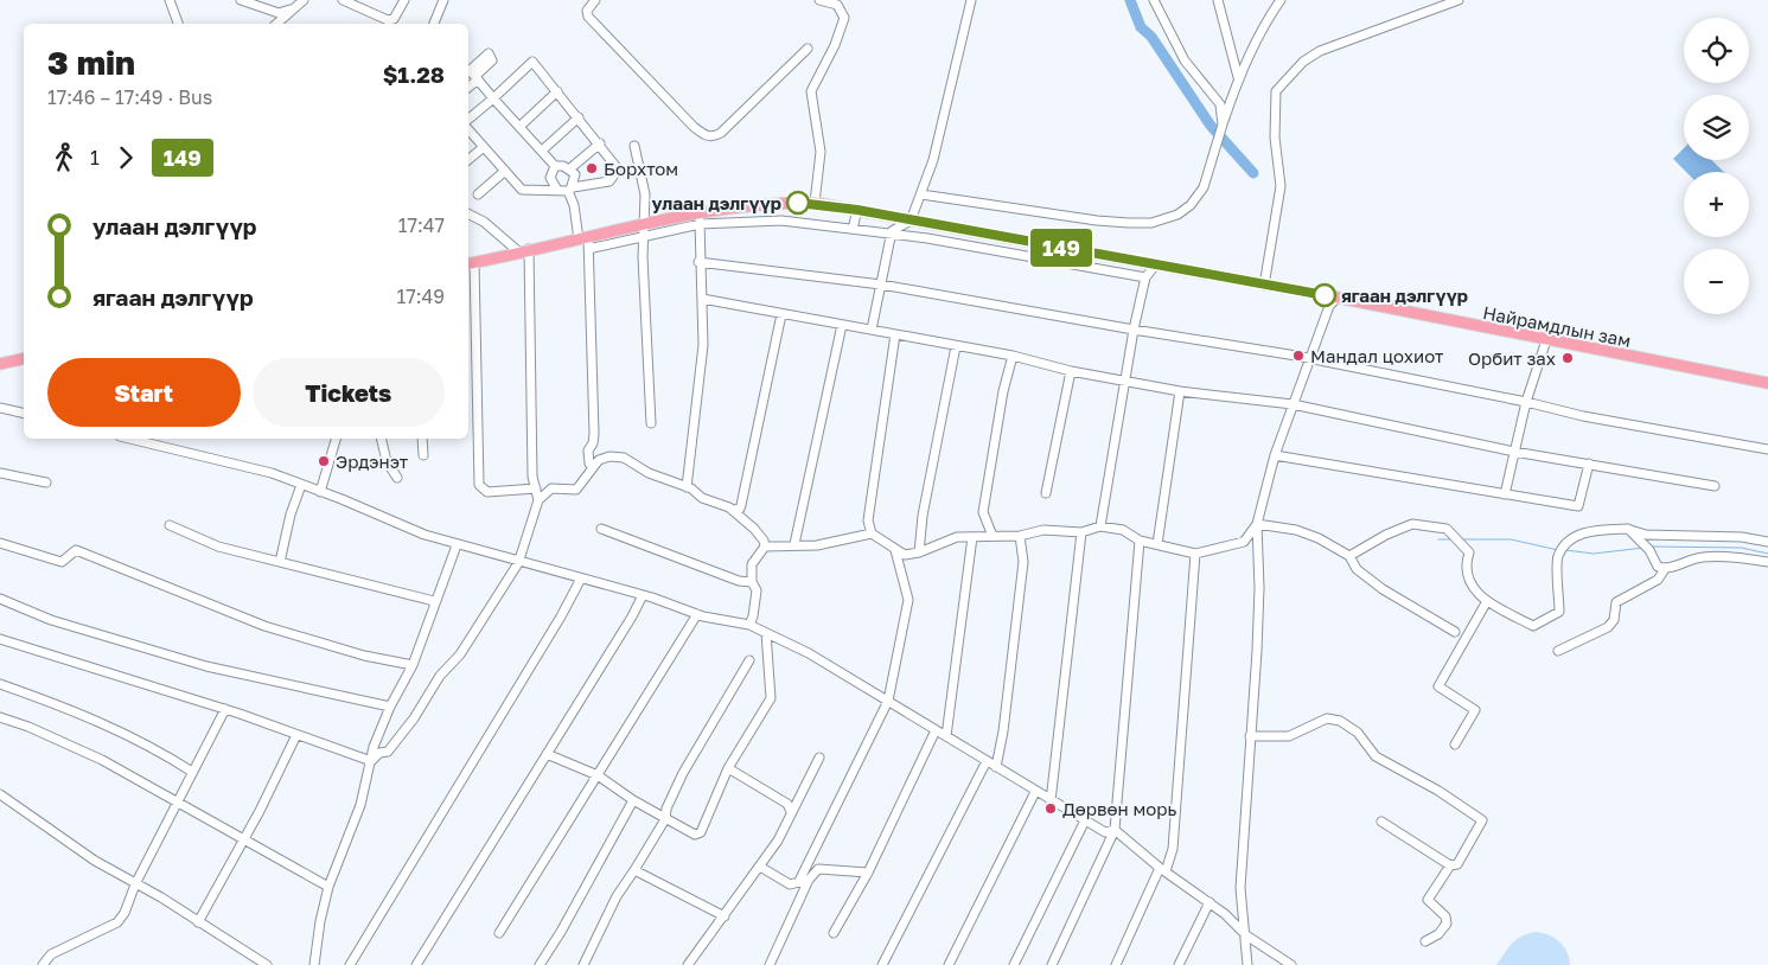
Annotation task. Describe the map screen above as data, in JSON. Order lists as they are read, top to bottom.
{
  "streets": {
    "main road": ["Найрамдлын зам"]
  },
  "places": [
    "Борхтом",
    "улаан дэлгүүр",
    "ягаан дэлгүүр",
    "Мандал цохиот",
    "Орбит зах",
    "Эрдэнэт",
    "Дөрвөн морь"
  ],
  "lines": ["bus line 149"],
  "page": {
    "on_map": "149",
    "map_buttons": ["+", "−"],
    "heading": ["3 min", "17:46 – 17:49 · Bus", "$1.28"],
    "legs": ["1", "149"],
    "list": [
      {
        "name": "улаан дэлгүүр",
        "value": "17:47"
      },
      {
        "name": "ягаан дэлгүүр",
        "value": "17:49"
      }
    ],
    "buttons": ["Start", "Tickets"]
  }
}
